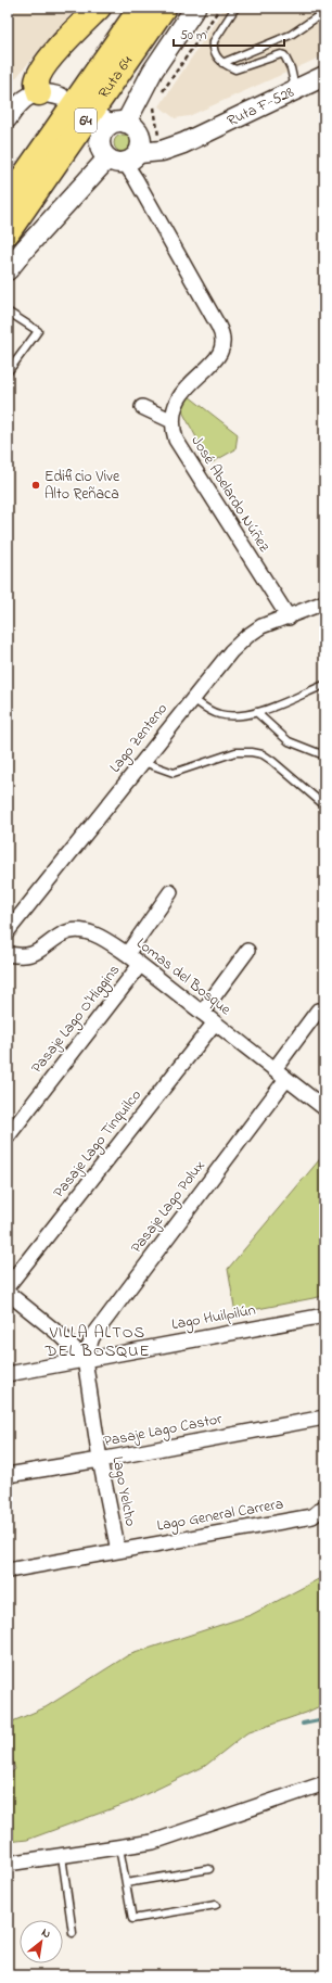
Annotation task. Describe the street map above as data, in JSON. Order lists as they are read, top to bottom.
{
  "streets": {
    "highway": ["Ruta 64", "64"],
    "main road": ["Ruta F-528"],
    "street": [
      "José Abelardo Núñez",
      "Lago Zenteno",
      "Lomas del Bosque",
      "Pasaje Lago O'Higgins",
      "Pasaje Lago Tinquilco",
      "Pasaje Lago Polux",
      "Lago Huilpilún",
      "Pasaje Lago Castor",
      "Lago Yelcho",
      "Lago General Carrera"
    ]
  },
  "crossings": [
    ["Ruta F-528", "José Abelardo Núñez"],
    ["José Abelardo Núñez", "Lago Zenteno"],
    ["Lomas del Bosque", "Pasaje Lago O'Higgins"],
    ["Lomas del Bosque", "Pasaje Lago Tinquilco"],
    ["Lomas del Bosque", "Pasaje Lago Polux"],
    ["Pasaje Lago Polux", "Lago Huilpilún"],
    ["Pasaje Lago Polux", "Lago Yelcho"],
    ["Lago Huilpilún", "Lago Yelcho"],
    ["Pasaje Lago Castor", "Lago Yelcho"],
    ["Lago Yelcho", "Lago General Carrera"]
  ],
  "districts": ["VILLA ALTOS DEL BOSQUE"],
  "places": ["Edificio Vive Alto Reñaca"],
  "scale_bar": "50 m",
  "north": "top right"
}
